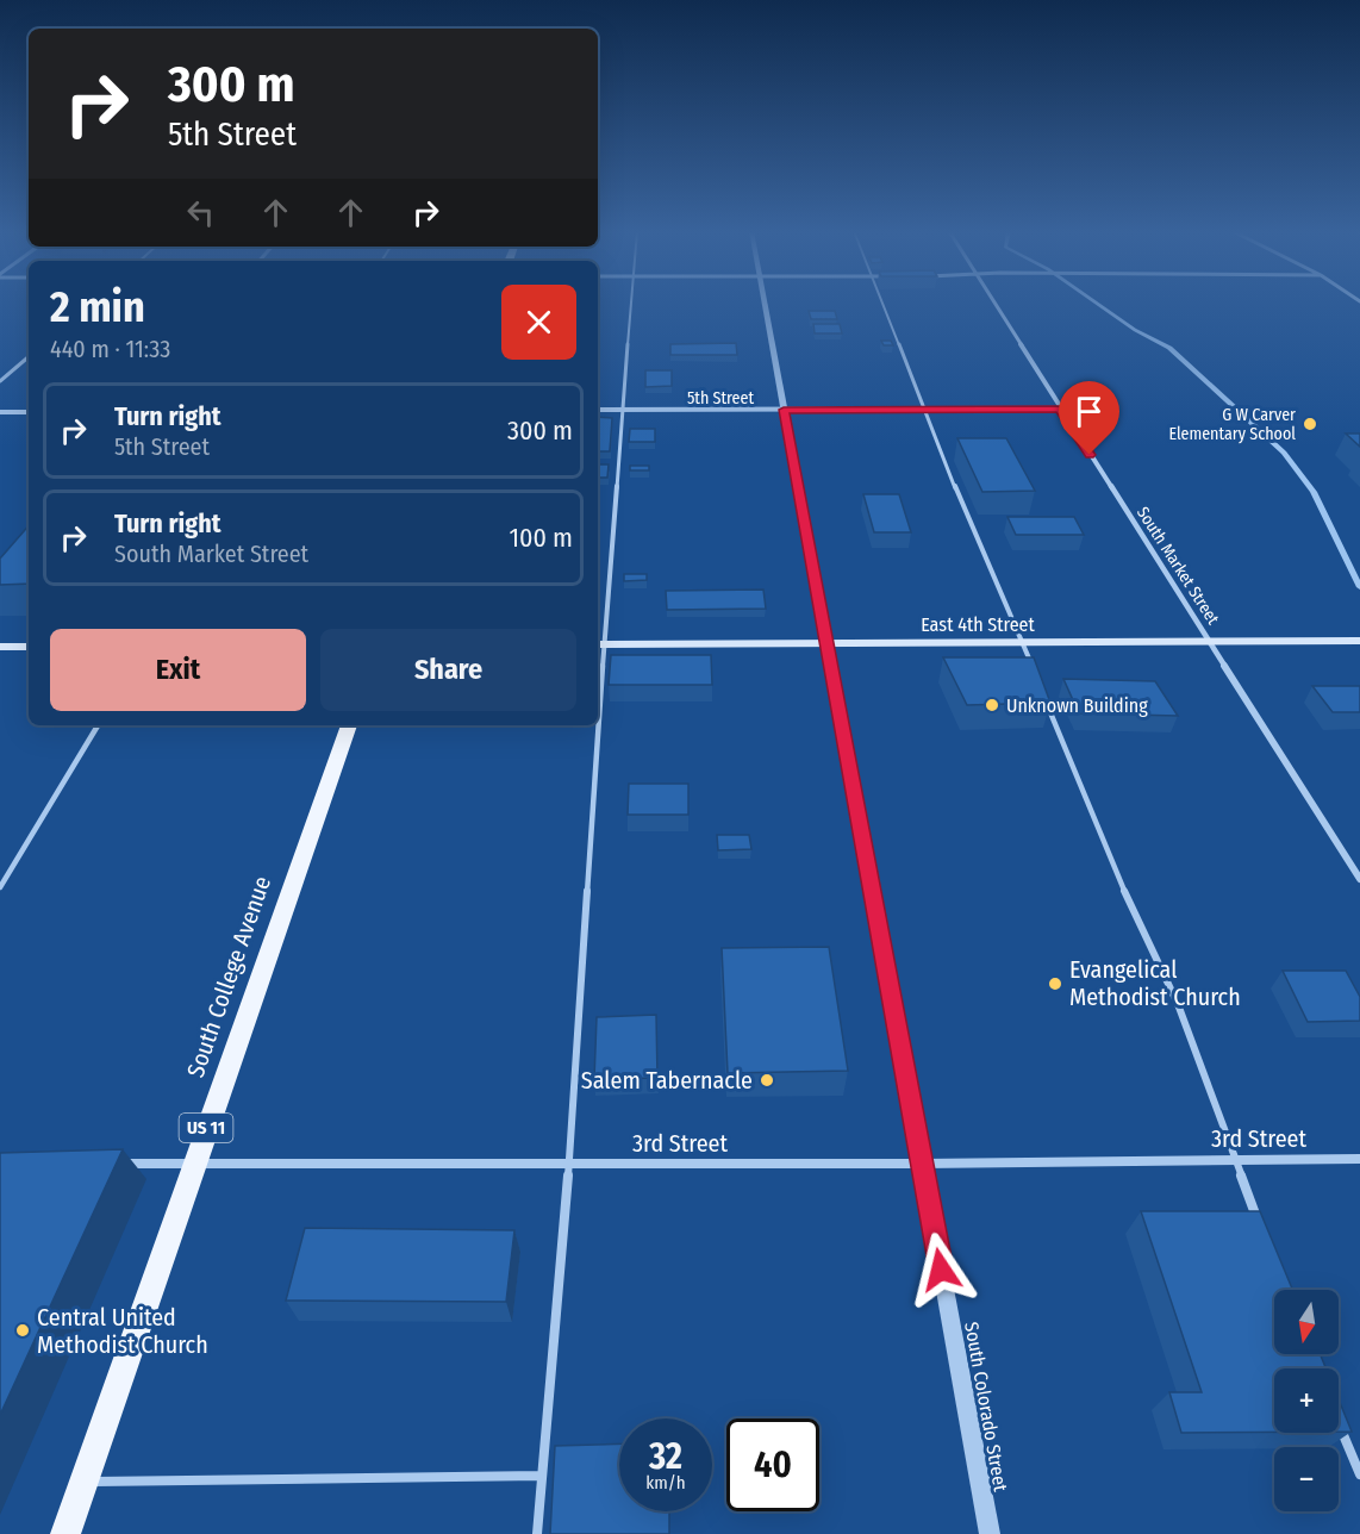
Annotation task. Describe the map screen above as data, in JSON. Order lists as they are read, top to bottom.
{
  "streets": {
    "main road": ["East 4th Street", "South College Avenue", "US 11"],
    "street": [
      "5th Street",
      "South Market Street",
      "3rd Street",
      "South Colorado Street"
    ]
  },
  "crossings": [
    ["5th Street", "South Market Street"],
    ["5th Street", "South Colorado Street"],
    ["South Market Street", "East 4th Street"],
    ["East 4th Street", "South Colorado Street"],
    ["South College Avenue", "3rd Street"],
    ["3rd Street", "South Colorado Street"]
  ],
  "places": [
    "G W Carver Elementary School",
    "Unknown Building",
    "Evangelical Methodist Church",
    "Salem Tabernacle",
    "Central United Methodist Church"
  ],
  "north": "bottom",
  "page": {
    "turn": ["300 m", "5th Street"],
    "heading": ["2 min", "440 m · 11:33"],
    "list": [
      {
        "name": "Turn right",
        "note": "5th Street",
        "value": "300 m"
      },
      {
        "name": "Turn right",
        "note": "South Market Street",
        "value": "100 m"
      }
    ],
    "buttons": ["Exit", "Share"],
    "map_buttons": ["+", "−"],
    "speed": "32 km/h",
    "limit": "40"
  }
}
